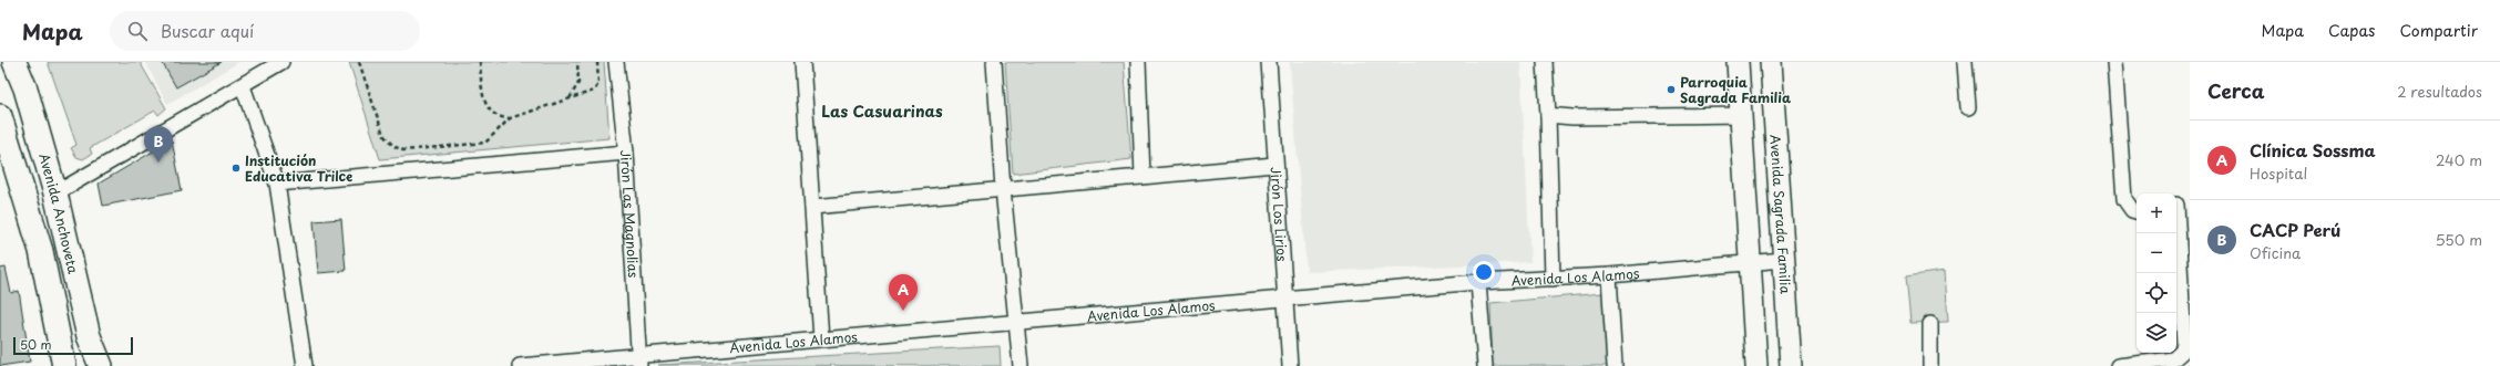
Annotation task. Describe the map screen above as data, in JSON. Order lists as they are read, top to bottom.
{
  "streets": {
    "main road": ["Avenida Anchoveta", "Avenida Sagrada Familia"],
    "street": ["Jirón Las Magnolias", "Jirón Los Lirios", "Avenida Los Alamos"]
  },
  "crossings": [
    ["Jirón Las Magnolias", "Avenida Los Alamos"],
    ["Jirón Los Lirios", "Avenida Los Alamos"],
    ["Avenida Sagrada Familia", "Avenida Los Alamos"]
  ],
  "districts": ["Las Casuarinas"],
  "places": ["Parroquia Sagrada Familia", "Institución Educativa Trilce"],
  "scale_bar": "50 m",
  "page": {
    "header": "Mapa",
    "search": "Buscar aquí",
    "nav": ["Mapa", "Capas", "Compartir"],
    "heading": ["Cerca", "2 resultados"],
    "list": [
      {
        "mark": "A",
        "name": "Clínica Sossma",
        "note": "Hospital",
        "value": "240 m"
      },
      {
        "mark": "B",
        "name": "CACP Perú",
        "note": "Oficina",
        "value": "550 m"
      }
    ],
    "pins": ["B", "A"],
    "map_buttons": ["+", "−"],
    "scale": "50 m"
  }
}
